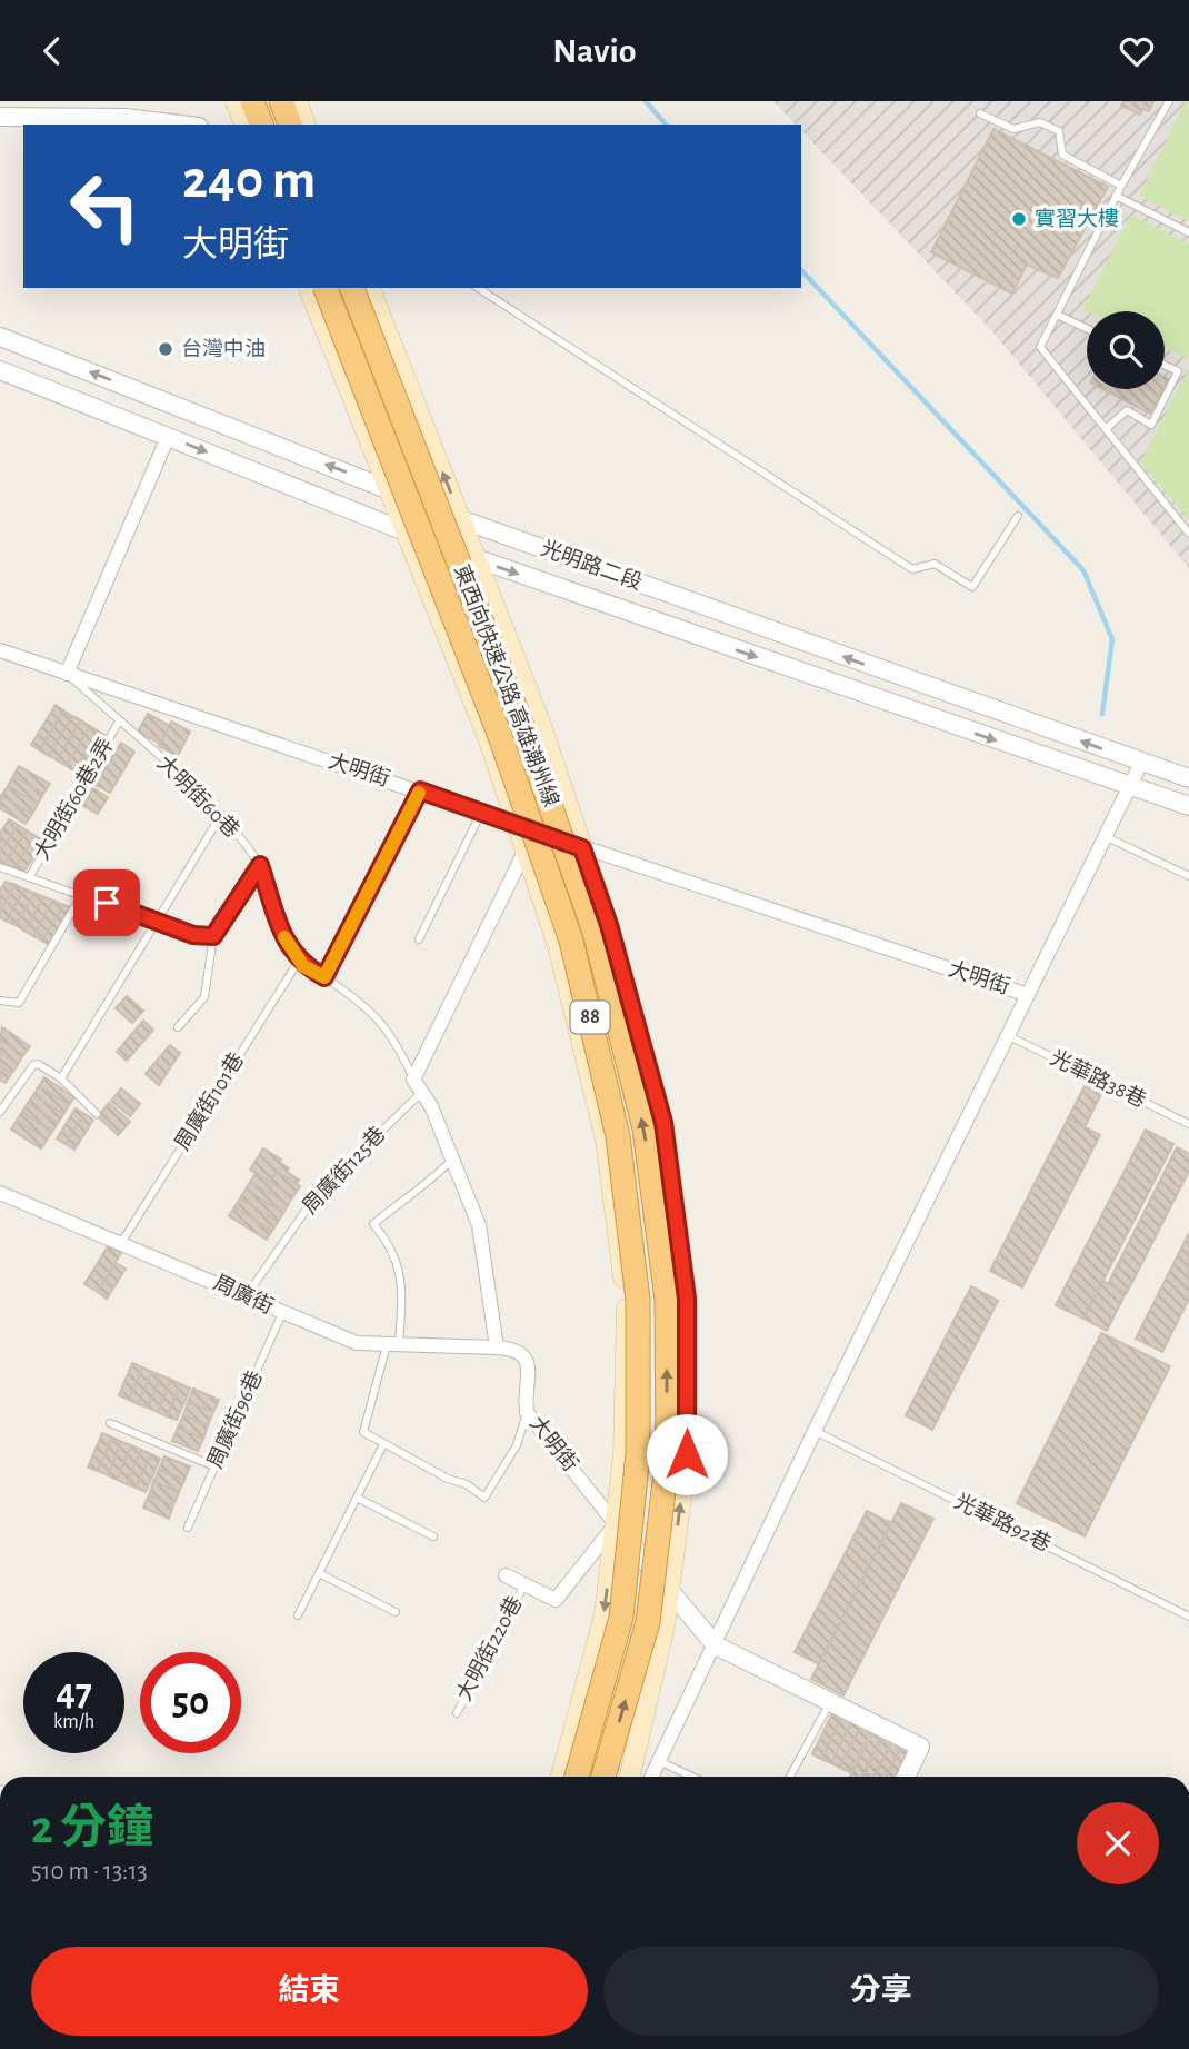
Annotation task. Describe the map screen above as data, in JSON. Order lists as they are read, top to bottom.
{
  "streets": {
    "highway": ["東西向快速公路 高雄潮州線", "88"],
    "street": [
      "光明路二段",
      "大明街",
      "周廣街",
      "大明街220巷"
    ],
    "lane": [
      "大明街60巷",
      "大明街60巷2弄",
      "光華路38巷",
      "周廣街101巷",
      "周廣街125巷",
      "周廣街96巷",
      "光華路92巷"
    ]
  },
  "crossings": [
    ["大明街", "大明街60巷"],
    ["大明街", "周廣街"],
    ["大明街", "大明街220巷"],
    ["大明街60巷", "大明街60巷2弄"],
    ["大明街60巷", "周廣街101巷"],
    ["大明街60巷", "周廣街125巷"],
    ["周廣街101巷", "周廣街"],
    ["周廣街125巷", "周廣街"],
    ["周廣街", "周廣街96巷"]
  ],
  "places": ["實習大樓", "台灣中油"],
  "page": {
    "header": "Navio",
    "turn": ["240 m", "大明街"],
    "speed": "47 km/h",
    "limit": "50",
    "heading": ["2 分鐘", "510 m · 13:13"],
    "buttons": ["結束", "分享"]
  }
}
